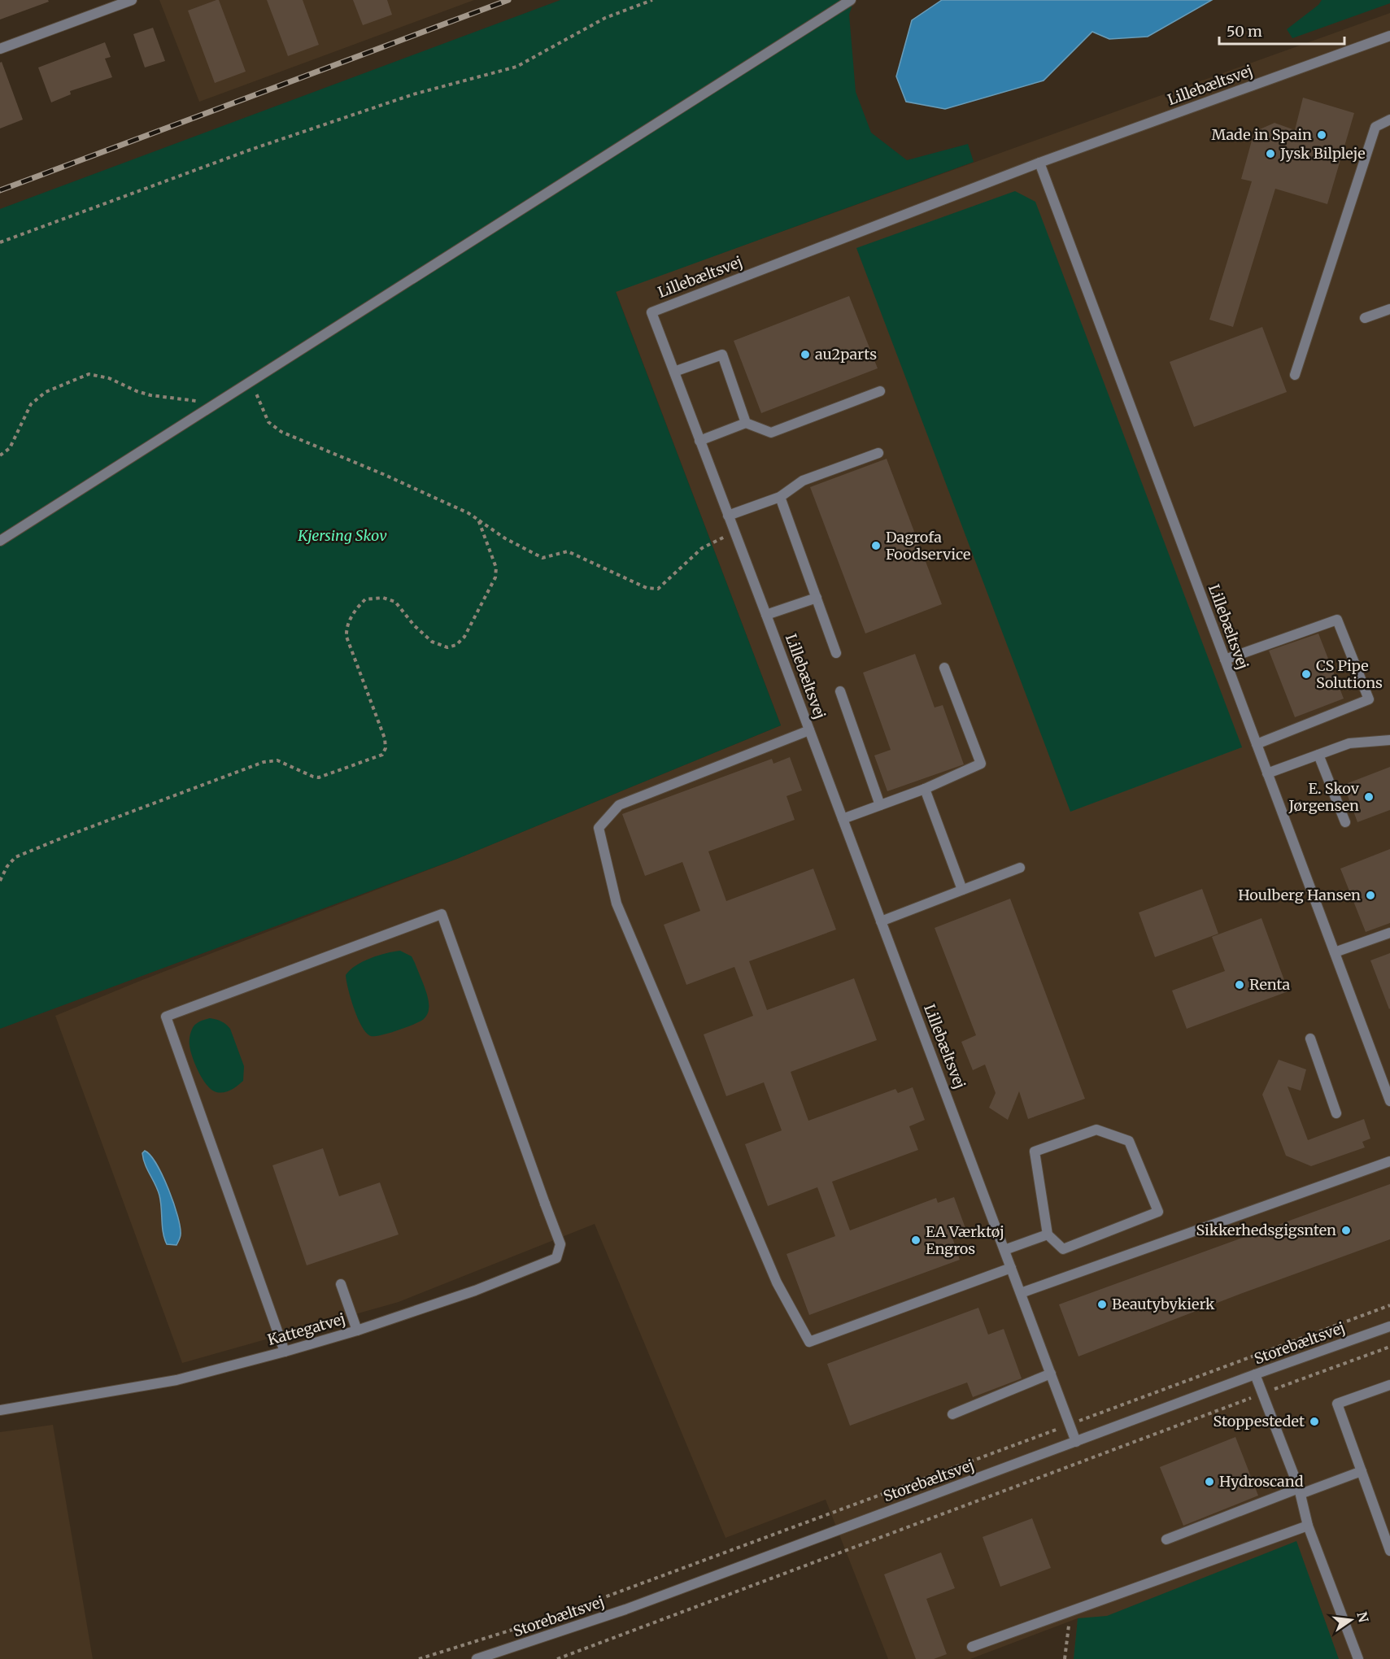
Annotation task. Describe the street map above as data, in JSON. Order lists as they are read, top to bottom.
{
  "streets": {
    "street": ["Lillebæltsvej", "Kattegatvej", "Storebæltsvej"]
  },
  "crossings": [
    ["Lillebæltsvej", "Storebæltsvej"]
  ],
  "parks": ["Kjersing Skov"],
  "places": [
    "Made in Spain",
    "Jysk Bilpleje",
    "au2parts",
    "Dagrofa Foodservice",
    "CS Pipe Solutions",
    "E. Skov Jørgensen",
    "Houlberg Hansen",
    "Renta",
    "Sikkerhedsgigsnten",
    "EA Værktøj Engros",
    "Beautybykierk",
    "Stoppestedet",
    "Hydroscand"
  ],
  "scale_bar": "50 m",
  "north": "right"
}
